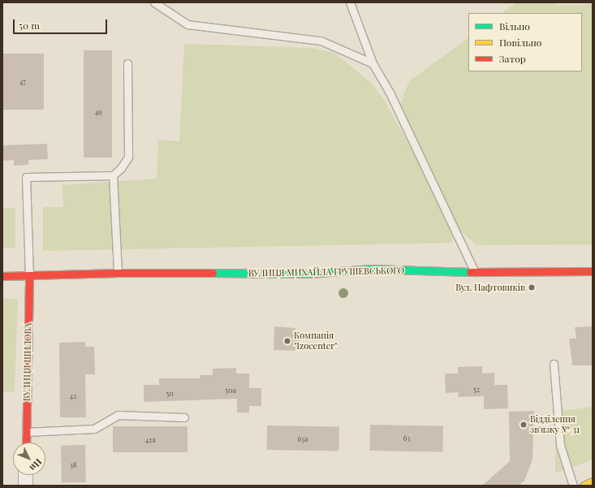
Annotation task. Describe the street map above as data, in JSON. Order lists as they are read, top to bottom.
{
  "streets": {
    "main road": ["ВУЛИЦЯ МИХАЙЛА ГРУШЕВСЬКОГО", "ВУЛИЦЯ ШИЛОВА"]
  },
  "crossings": [
    ["ВУЛИЦЯ МИХАЙЛА ГРУШЕВСЬКОГО", "ВУЛИЦЯ ШИЛОВА"]
  ],
  "places": ["Вул. Нафтовиків", "Компанія \"Izocenter\"", "Відділення зв'язку № 31"],
  "house_numbers": [
    "47",
    "49",
    "52",
    "50а",
    "50",
    "42",
    "63",
    "63а",
    "42а",
    "38"
  ],
  "legend": ["Вільно", "Повільно", "Затор"],
  "scale_bar": "50 m",
  "north": "bottom right"
}
